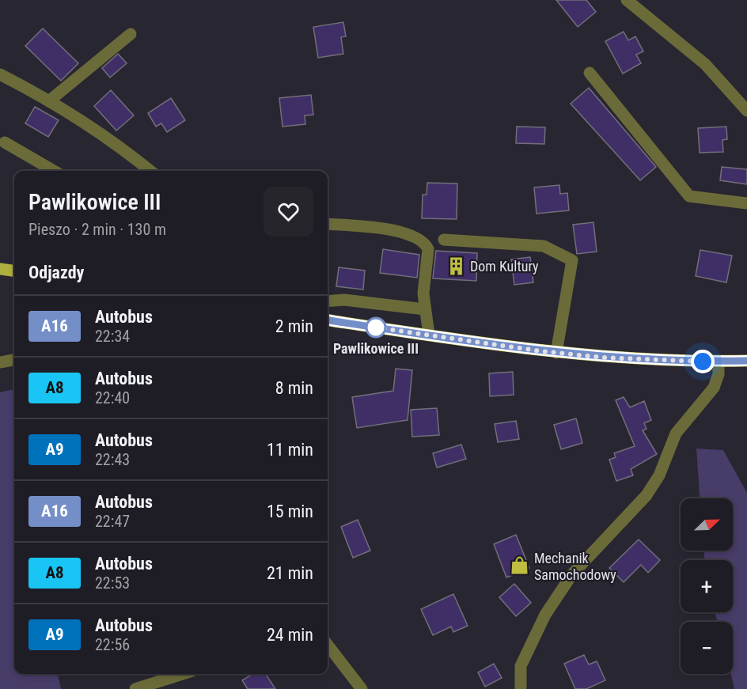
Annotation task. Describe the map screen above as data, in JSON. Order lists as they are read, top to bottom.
{
  "places": {
    "building": ["Dom Kultury"],
    "other": ["Pawlikowice III"],
    "shop": ["Mechanik Samochodowy"]
  },
  "lines": ["bus line A16"],
  "north": "top right",
  "page": {
    "heading": [
      ["Pawlikowice III", "Pieszo · 2 min · 130 m"],
      "Odjazdy"
    ],
    "list": [
      {
        "mark": "A16",
        "name": "Autobus",
        "note": "22:34",
        "value": "2 min"
      },
      {
        "mark": "A8",
        "name": "Autobus",
        "note": "22:40",
        "value": "8 min"
      },
      {
        "mark": "A9",
        "name": "Autobus",
        "note": "22:43",
        "value": "11 min"
      },
      {
        "mark": "A16",
        "name": "Autobus",
        "note": "22:47",
        "value": "15 min"
      },
      {
        "mark": "A8",
        "name": "Autobus",
        "note": "22:53",
        "value": "21 min"
      },
      {
        "mark": "A9",
        "name": "Autobus",
        "note": "22:56",
        "value": "24 min"
      }
    ],
    "map_buttons": ["+", "−"]
  }
}
